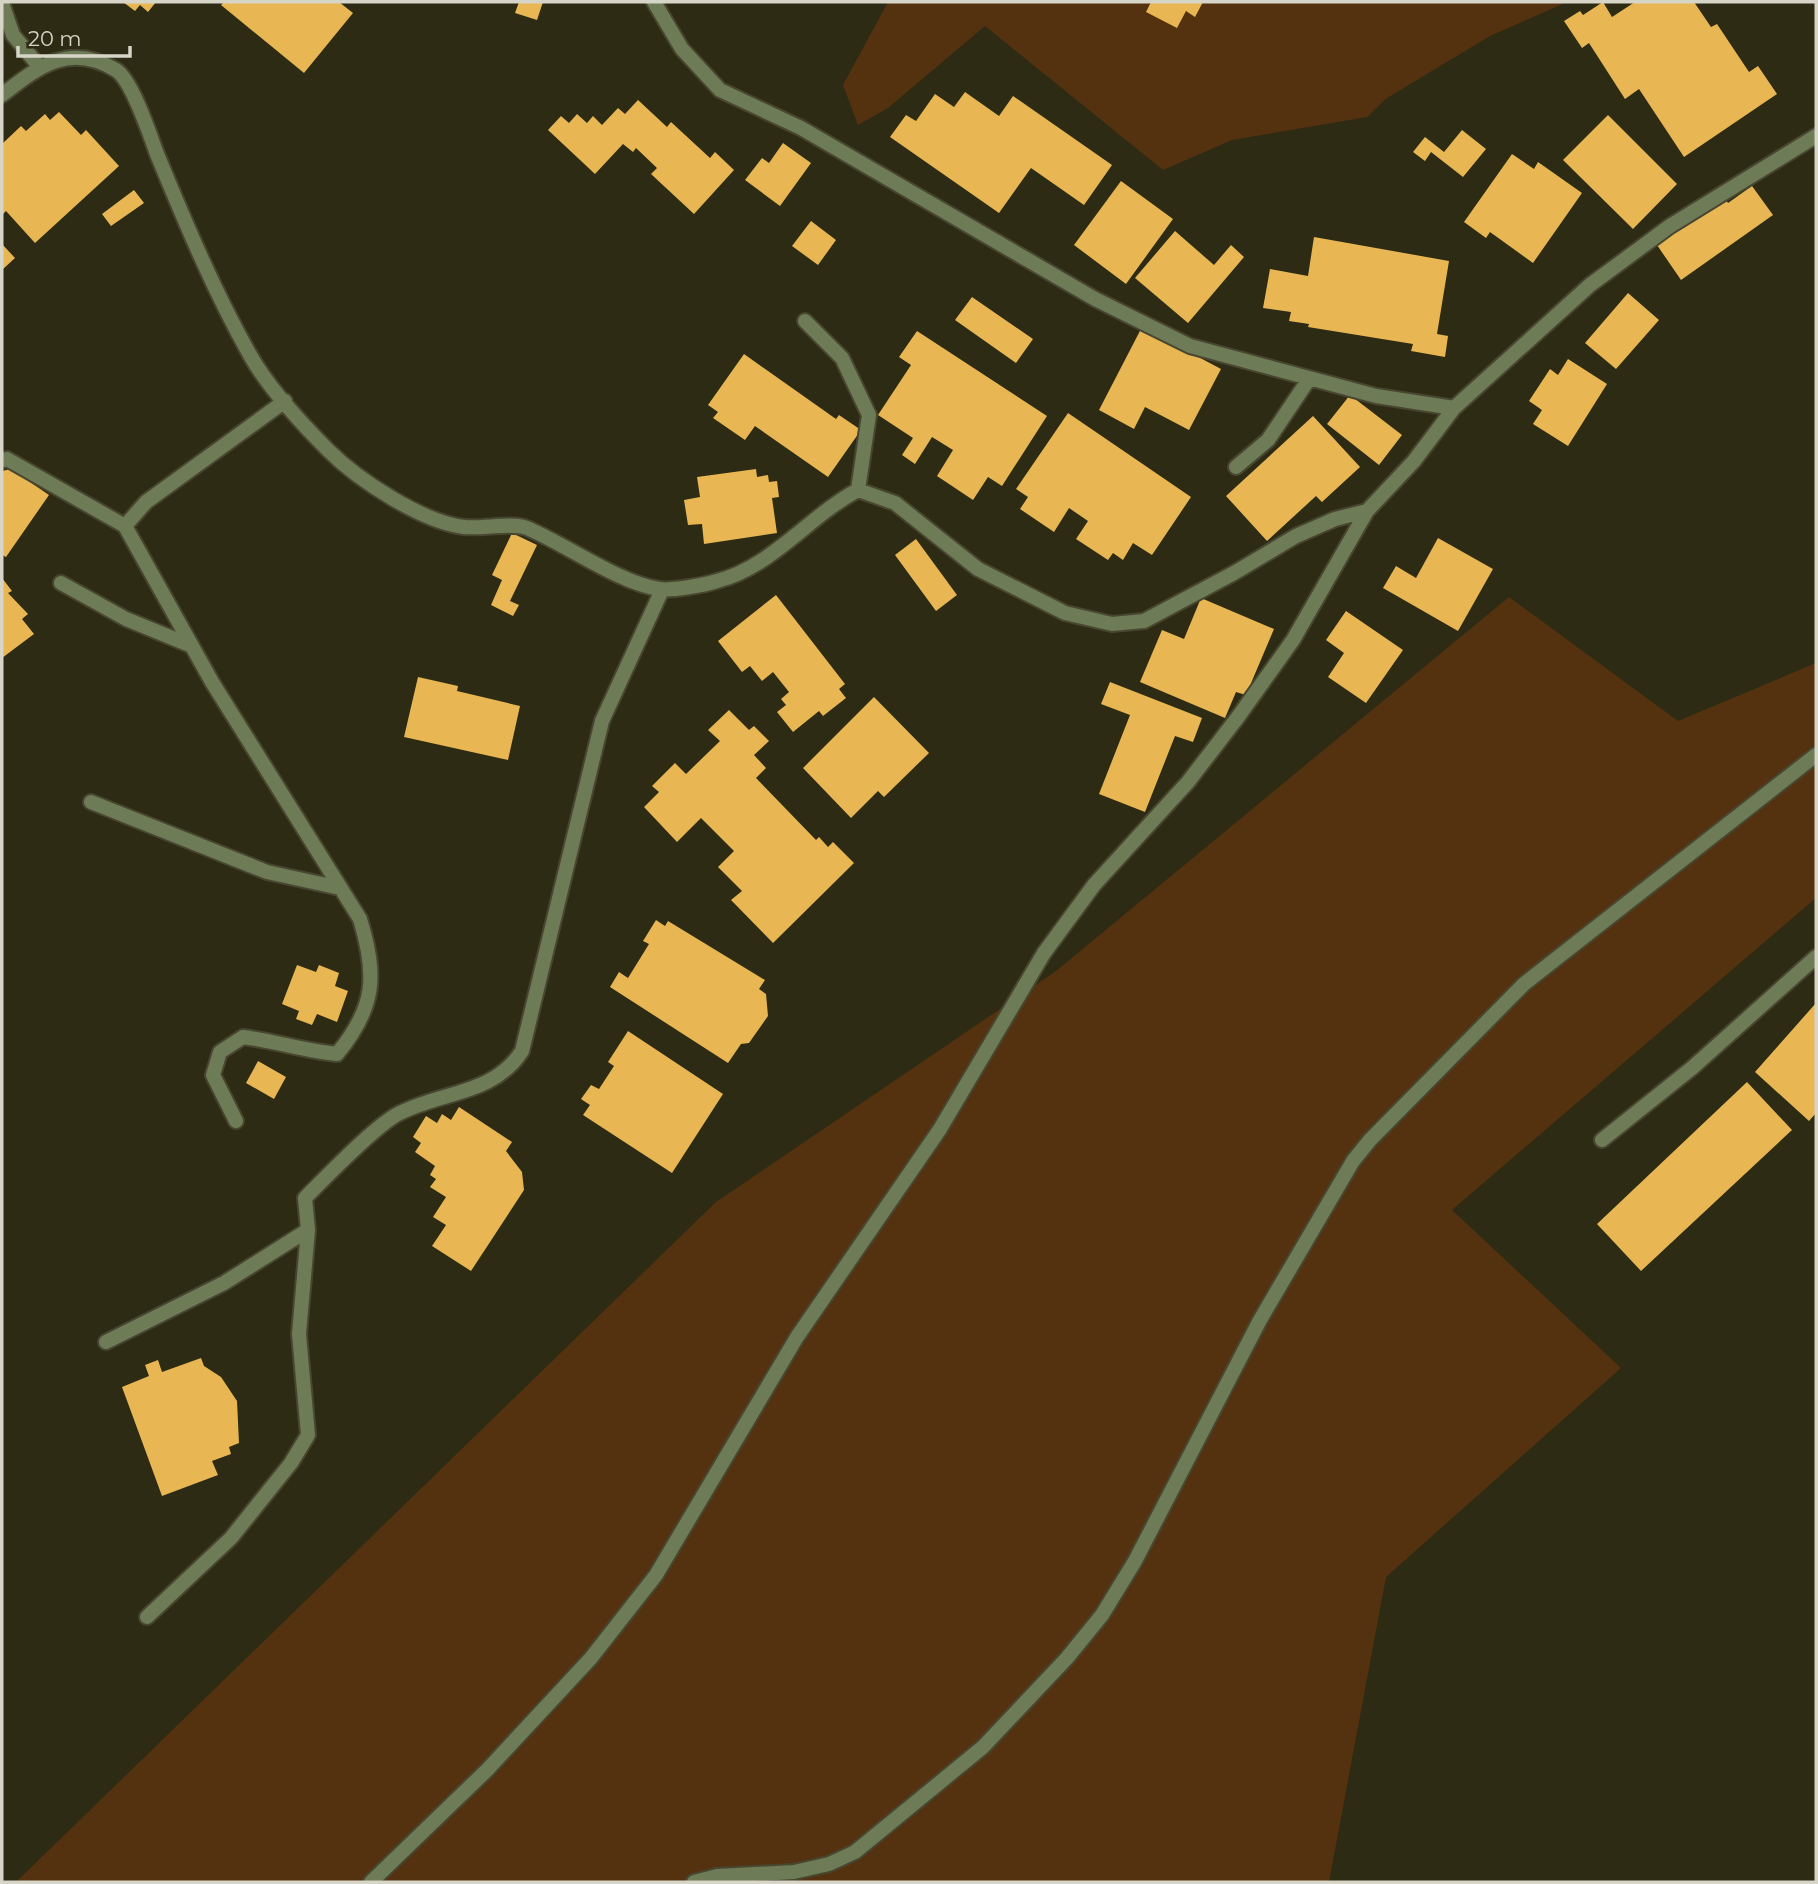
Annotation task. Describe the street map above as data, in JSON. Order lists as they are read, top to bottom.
{
  "scale_bar": "20 m"
}
